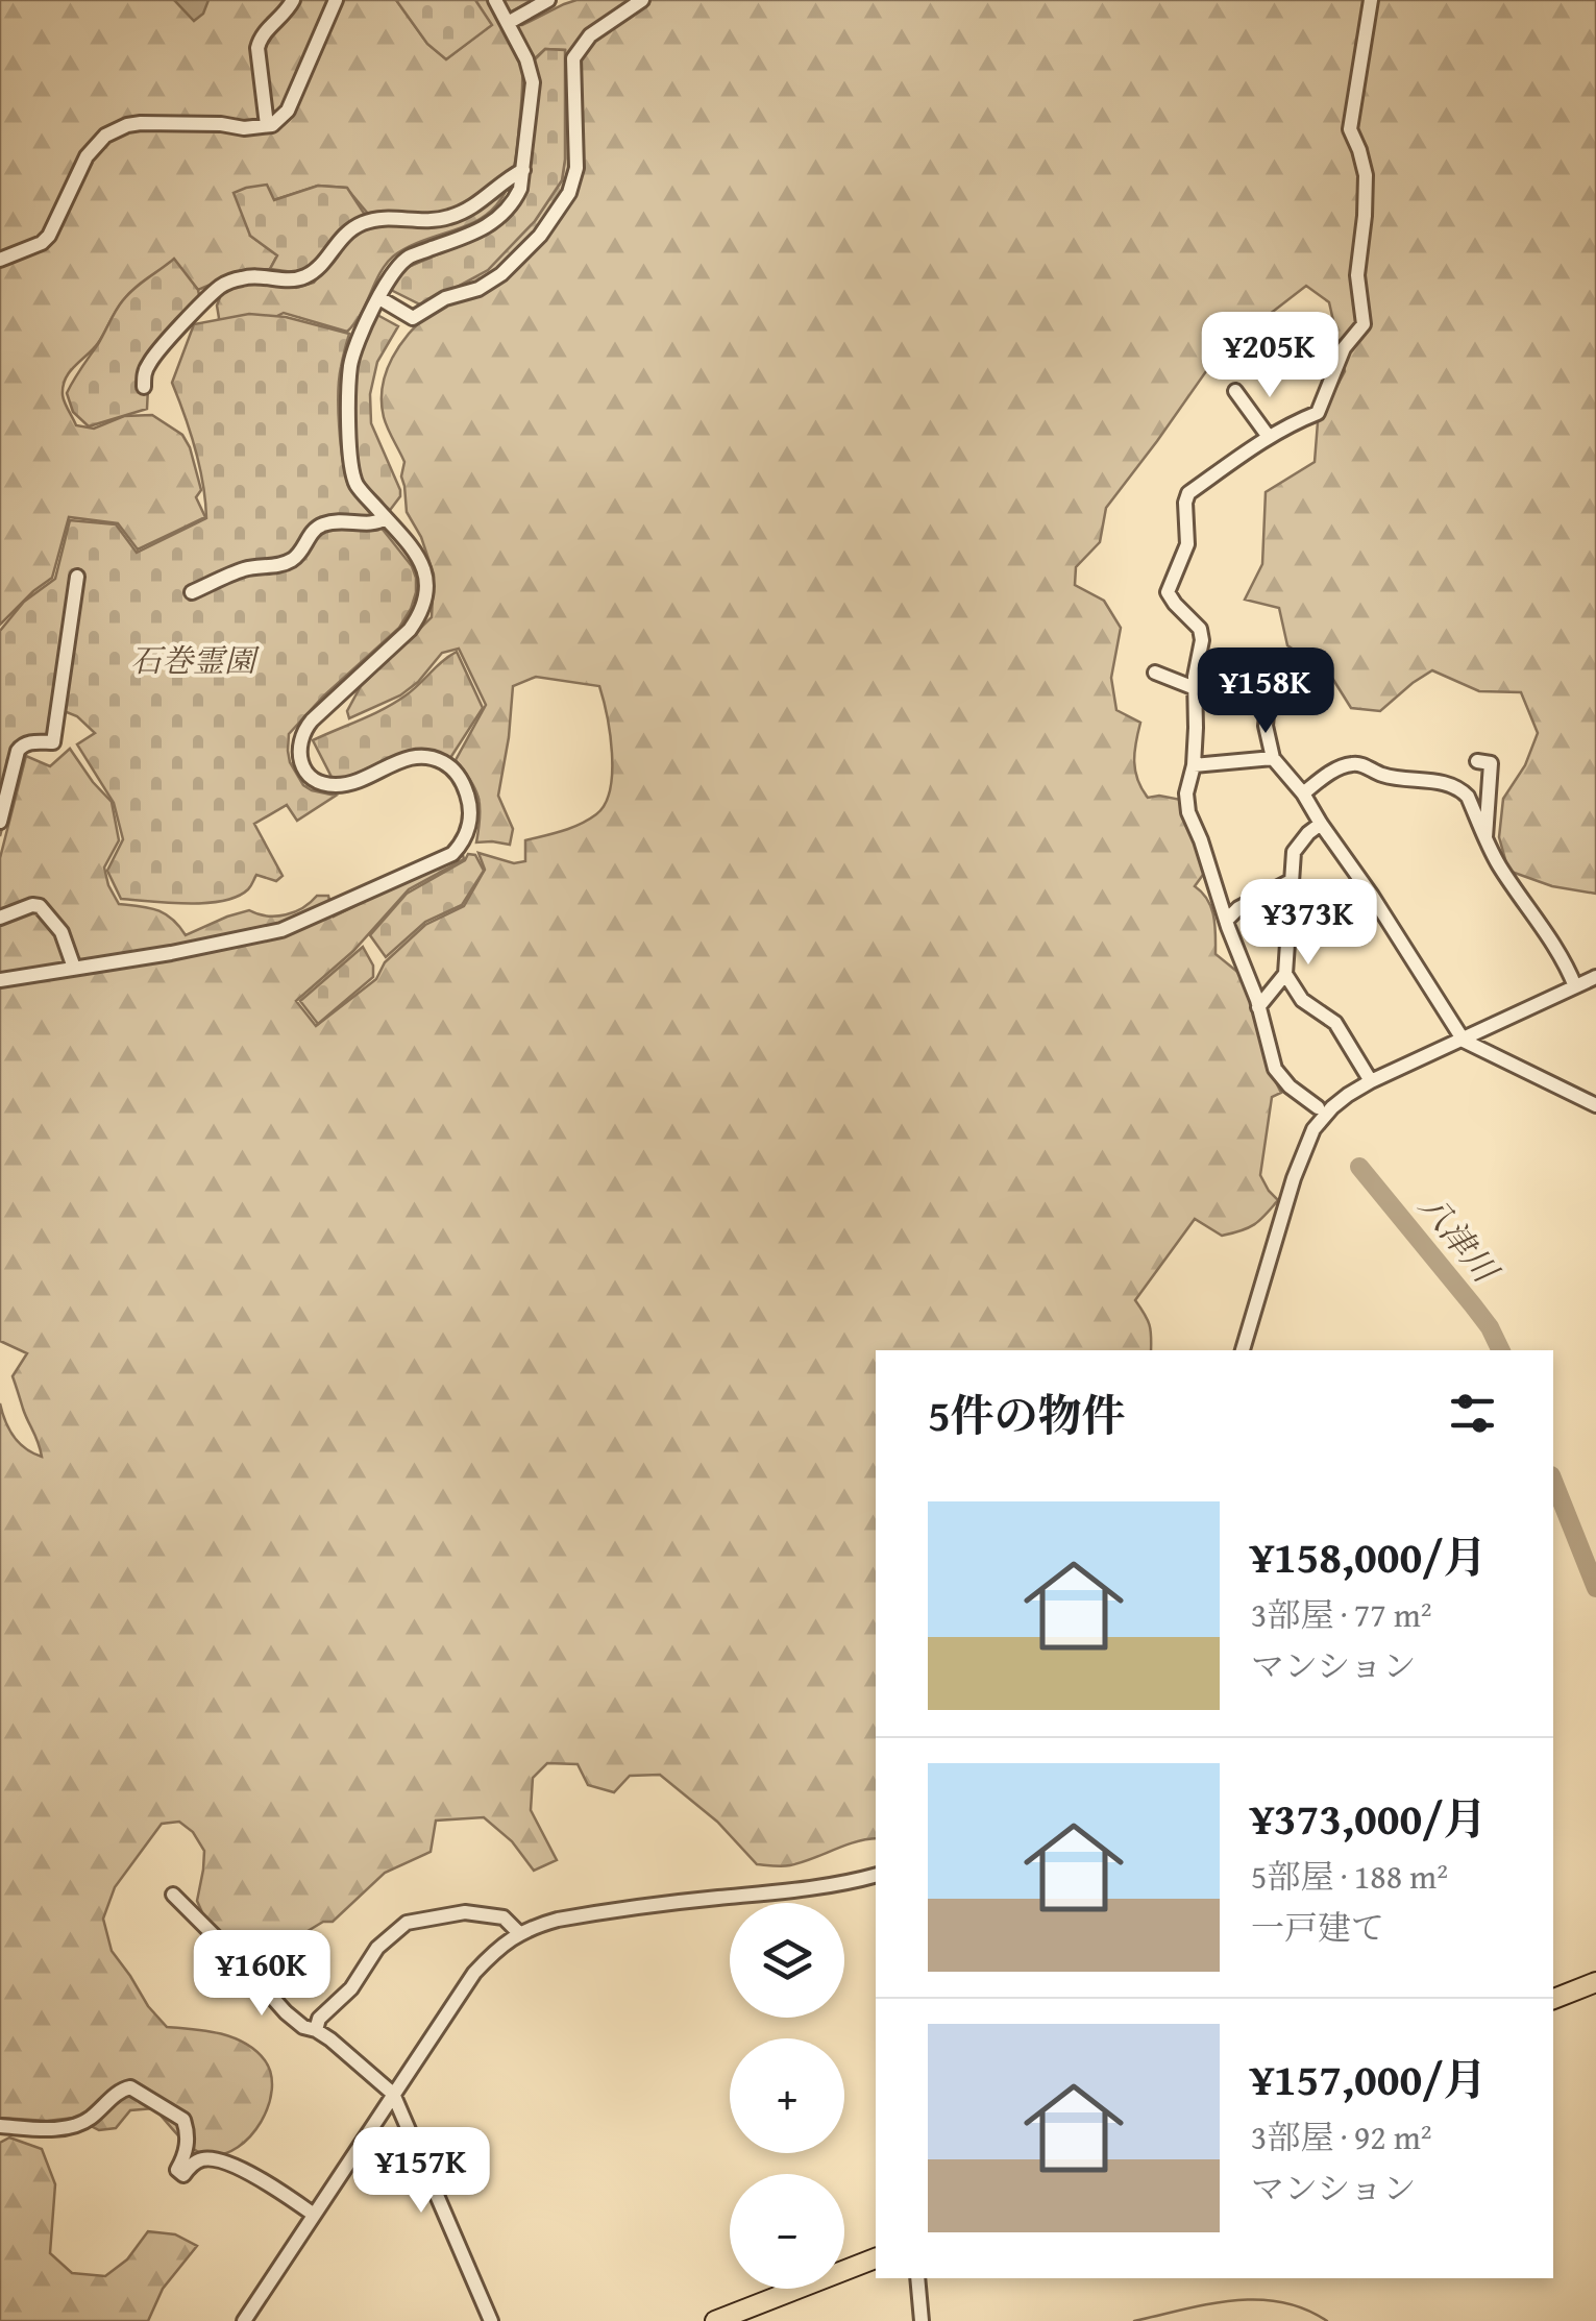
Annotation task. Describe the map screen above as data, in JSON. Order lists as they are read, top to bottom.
{
  "water": ["八津川"],
  "parks": ["石巻霊園"],
  "page": {
    "price": [
      "¥205K",
      "¥158K",
      "¥373K",
      "¥160K",
      "¥157K"
    ],
    "heading": "5件の物件",
    "list": [
      {
        "name": "¥158,000/月",
        "note": "3部屋 · 77 m² · マンション"
      },
      {
        "name": "¥373,000/月",
        "note": "5部屋 · 188 m² · 一戸建て"
      },
      {
        "name": "¥157,000/月",
        "note": "3部屋 · 92 m² · マンション"
      }
    ],
    "map_buttons": ["+", "−"]
  }
}
